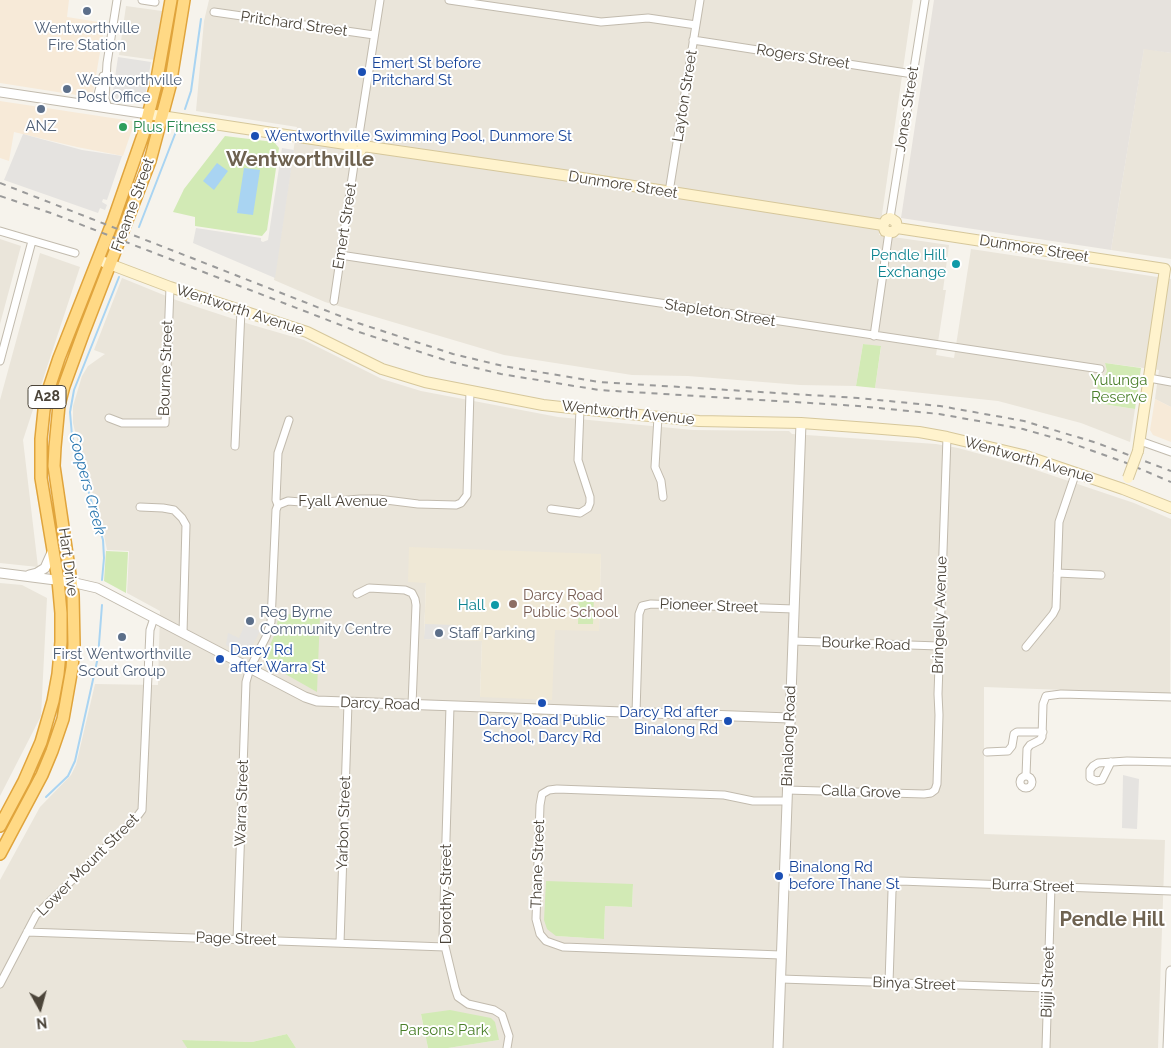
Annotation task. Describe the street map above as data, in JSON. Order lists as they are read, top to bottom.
{
  "streets": {
    "highway": ["Freame Street", "A28", "Hart Drive"],
    "main road": ["Dunmore Street", "Wentworth Avenue"],
    "street": [
      "Pritchard Street",
      "Rogers Street",
      "Layton Street",
      "Jones Street",
      "Emert Street",
      "Stapleton Street",
      "Bourne Street",
      "Fyall Avenue",
      "Pioneer Street",
      "Bringelly Avenue",
      "Bourke Road",
      "Darcy Road",
      "Binalong Road",
      "Calla Grove",
      "Warra Street",
      "Yarbon Street",
      "Thane Street",
      "Lower Mount Street",
      "Burra Street",
      "Dorothy Street",
      "Page Street",
      "Bijiji Street",
      "Binya Street"
    ]
  },
  "crossings": [
    ["Pritchard Street", "Emert Street"],
    ["Rogers Street", "Layton Street"],
    ["Rogers Street", "Jones Street"],
    ["Layton Street", "Dunmore Street"],
    ["Jones Street", "Dunmore Street"],
    ["Jones Street", "Stapleton Street"],
    ["Dunmore Street", "Freame Street"],
    ["Dunmore Street", "Emert Street"],
    ["Dunmore Street", "A28"],
    ["Freame Street", "Wentworth Avenue"],
    ["Freame Street", "A28"],
    ["Freame Street", "Hart Drive"],
    ["Emert Street", "Stapleton Street"],
    ["Wentworth Avenue", "Bourne Street"],
    ["Wentworth Avenue", "Fyall Avenue"],
    ["Wentworth Avenue", "Hart Drive"],
    ["Wentworth Avenue", "Bringelly Avenue"],
    ["Wentworth Avenue", "Binalong Road"],
    ["Fyall Avenue", "Darcy Road"],
    ["Fyall Avenue", "Warra Street"],
    ["Hart Drive", "Darcy Road"],
    ["Pioneer Street", "Darcy Road"],
    ["Pioneer Street", "Binalong Road"],
    ["Bringelly Avenue", "Bourke Road"],
    ["Bringelly Avenue", "Calla Grove"],
    ["Bourke Road", "Binalong Road"],
    ["Darcy Road", "Binalong Road"],
    ["Darcy Road", "Warra Street"],
    ["Darcy Road", "Yarbon Street"],
    ["Darcy Road", "Lower Mount Street"],
    ["Darcy Road", "Dorothy Street"],
    ["Binalong Road", "Calla Grove"],
    ["Binalong Road", "Thane Street"],
    ["Binalong Road", "Binya Street"],
    ["Warra Street", "Page Street"],
    ["Yarbon Street", "Page Street"],
    ["Lower Mount Street", "Page Street"],
    ["Burra Street", "Bijiji Street"],
    ["Burra Street", "Binya Street"],
    ["Dorothy Street", "Page Street"],
    ["Bijiji Street", "Binya Street"]
  ],
  "districts": ["Wentworthville", "Pendle Hill"],
  "water": ["Coopers Creek"],
  "parks": ["Yulunga Reserve", "Parsons Park"],
  "places": [
    "Wentworthville Fire Station",
    "Emert St before Pritchard St",
    "Wentworthville Post Office",
    "ANZ",
    "Plus Fitness",
    "Wentworthville Swimming Pool, Dunmore St",
    "Pendle Hill Exchange",
    "Darcy Road Public School",
    "Hall",
    "Reg Byrne Community Centre",
    "Staff Parking",
    "First Wentworthville Scout Group",
    "Darcy Rd after Warra St",
    "Darcy Road Public School, Darcy Rd",
    "Darcy Rd after Binalong Rd",
    "Binalong Rd before Thane St"
  ],
  "north": "bottom"
}
